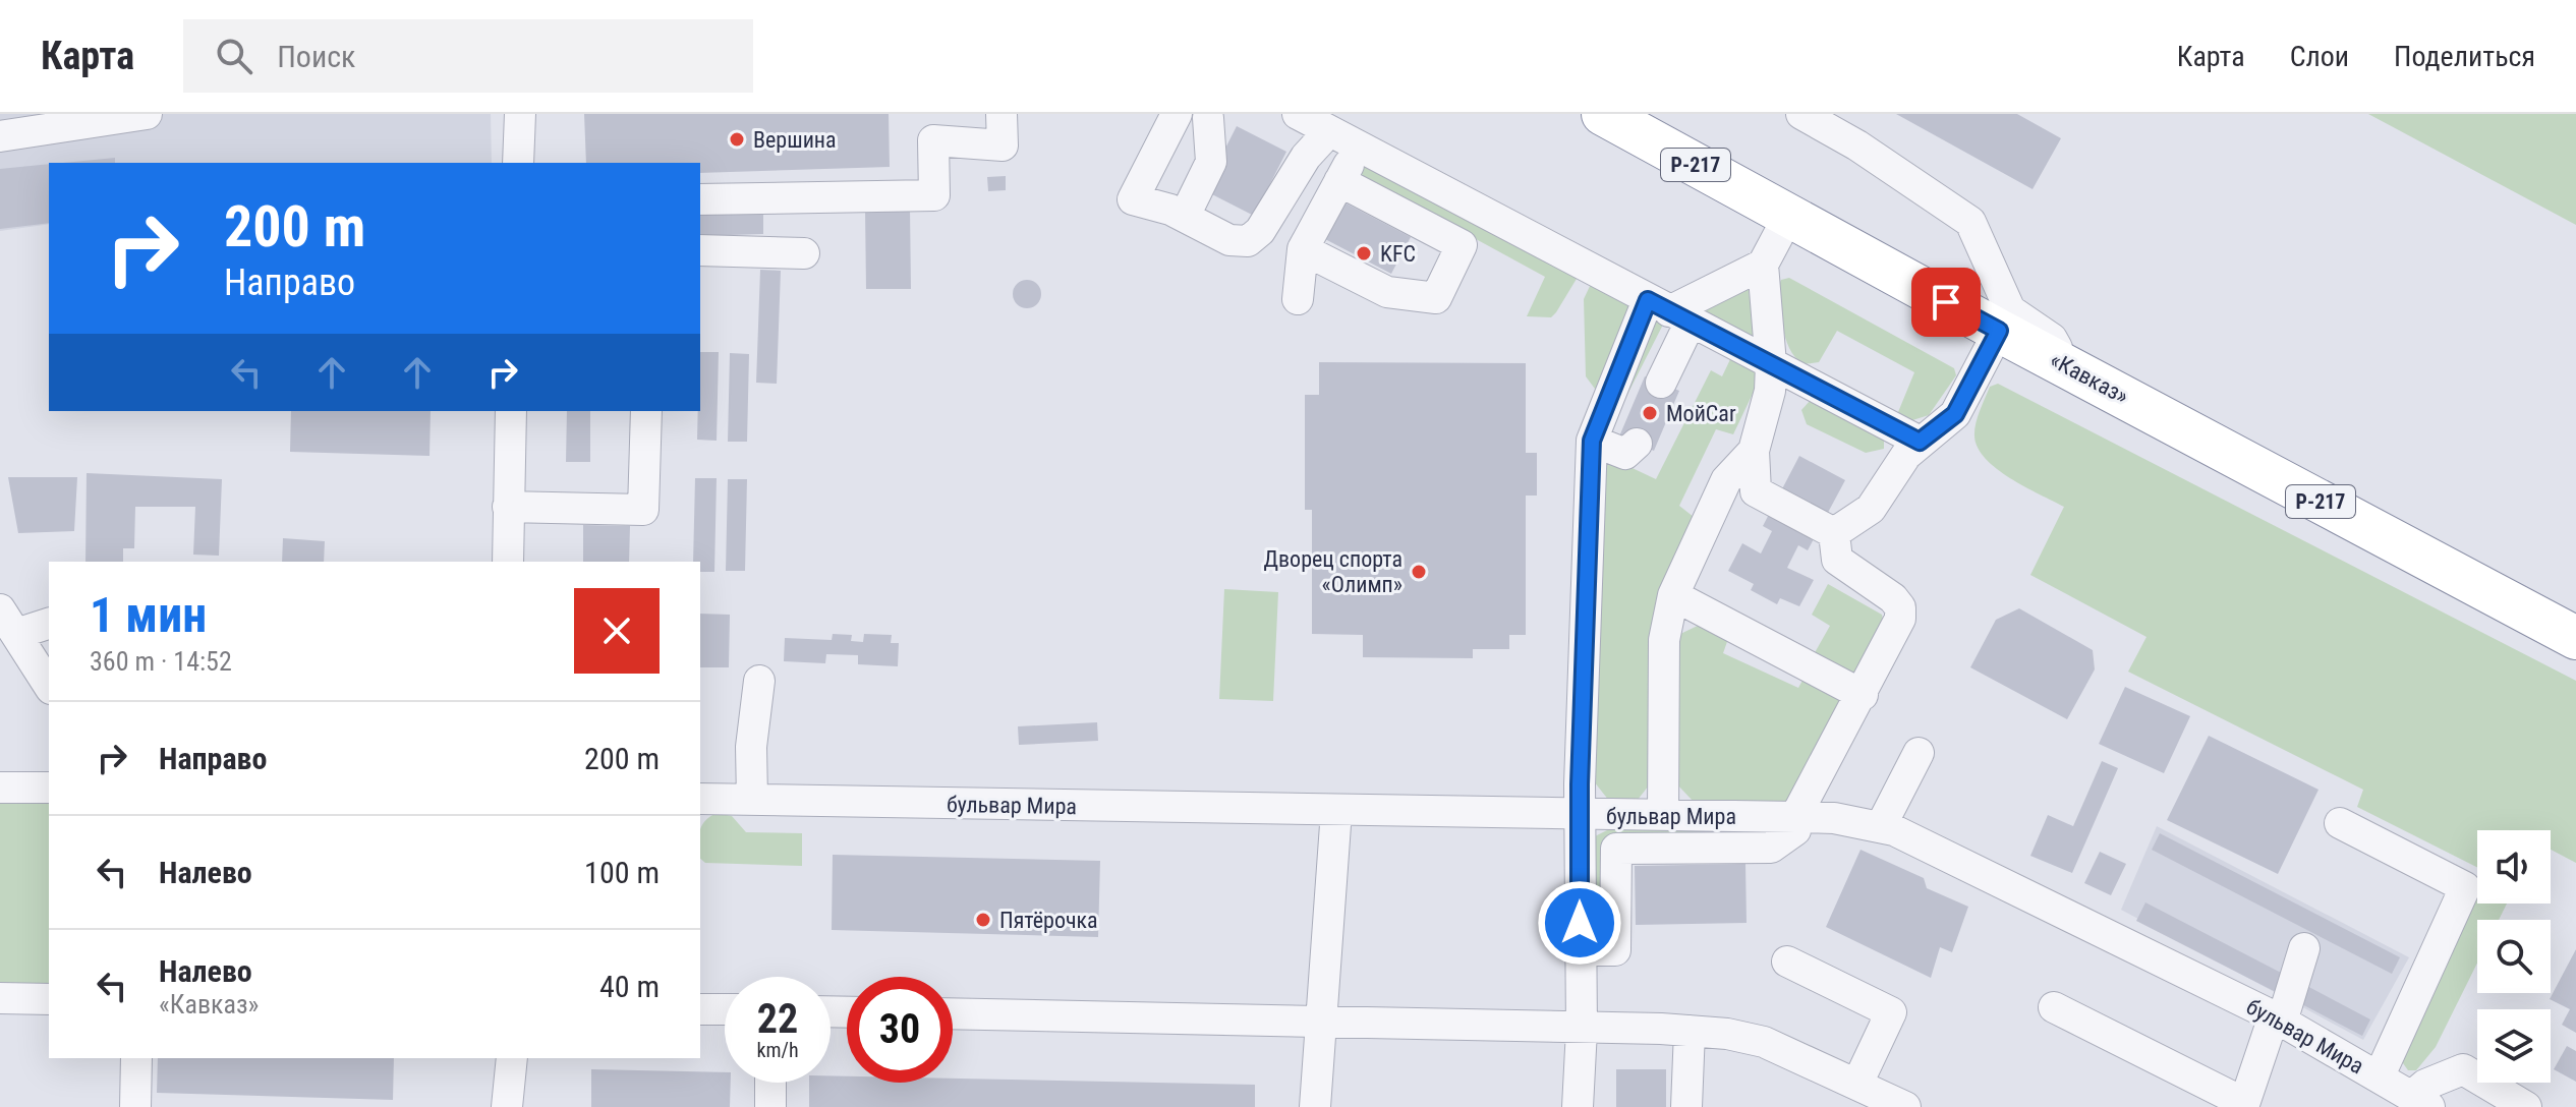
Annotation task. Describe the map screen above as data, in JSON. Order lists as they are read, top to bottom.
{
  "streets": {
    "highway": ["Р-217", "«Кавказ»"],
    "street": ["бульвар Мира"]
  },
  "places": [
    "Вершина",
    "KFC",
    "МойCar",
    "Дворец спорта «Олимп»",
    "Пятёрочка"
  ],
  "page": {
    "header": "Карта",
    "search": "Поиск",
    "nav": ["Карта", "Слои", "Поделиться"],
    "turn": ["200 m", "Направо"],
    "heading": ["1 мин", "360 m · 14:52"],
    "list": [
      {
        "name": "Направо",
        "value": "200 m"
      },
      {
        "name": "Налево",
        "value": "100 m"
      },
      {
        "name": "Налево",
        "note": "«Кавказ»",
        "value": "40 m"
      }
    ],
    "speed": "22 km/h",
    "limit": "30"
  }
}
